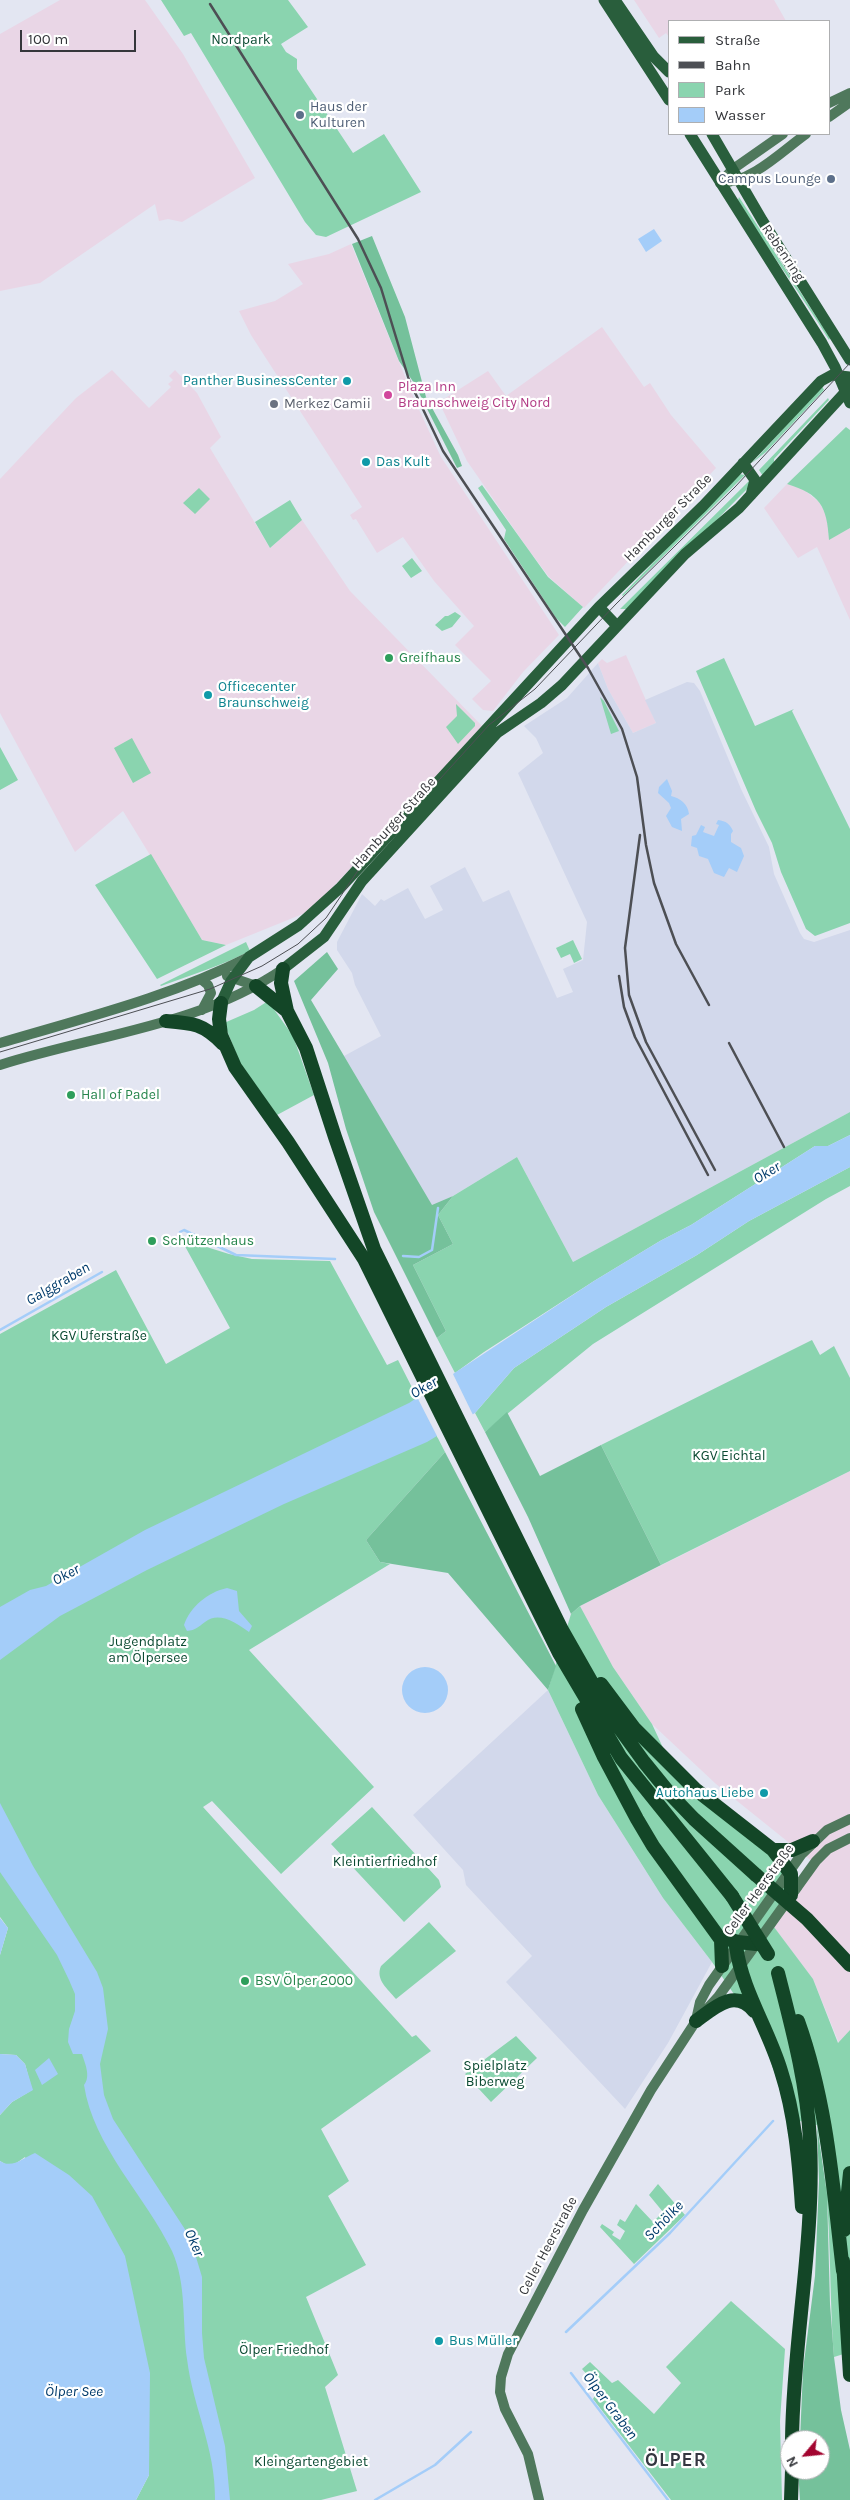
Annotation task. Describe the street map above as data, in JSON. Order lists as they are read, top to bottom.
{
  "streets": {
    "main road": ["Rebenring", "Hamburger Straße", "Celler Heerstraße"]
  },
  "crossings": [
    ["Rebenring", "Hamburger Straße"]
  ],
  "districts": ["ÖLPER"],
  "water": [
    "Oker",
    "Galggraben",
    "Schölke",
    "Ölper See",
    "Ölper Graben"
  ],
  "parks": [
    "Nordpark",
    "KGV Uferstraße",
    "KGV Eichtal",
    "Jugendplatz am Ölpersee",
    "Kleintierfriedhof",
    "Spielplatz Biberweg",
    "Ölper Friedhof",
    "Kleingartengebiet"
  ],
  "places": [
    "Haus der Kulturen",
    "Campus Lounge",
    "Panther BusinessCenter",
    "Plaza Inn Braunschweig City Nord",
    "Merkez Camii",
    "Das Kult",
    "Greifhaus",
    "Officecenter Braunschweig",
    "Hall of Padel",
    "Schützenhaus",
    "Autohaus Liebe",
    "BSV Ölper 2000",
    "Bus Müller"
  ],
  "legend": [
    "Straße",
    "Bahn",
    "Park",
    "Wasser"
  ],
  "scale_bar": "100 m",
  "north": "bottom left"
}
